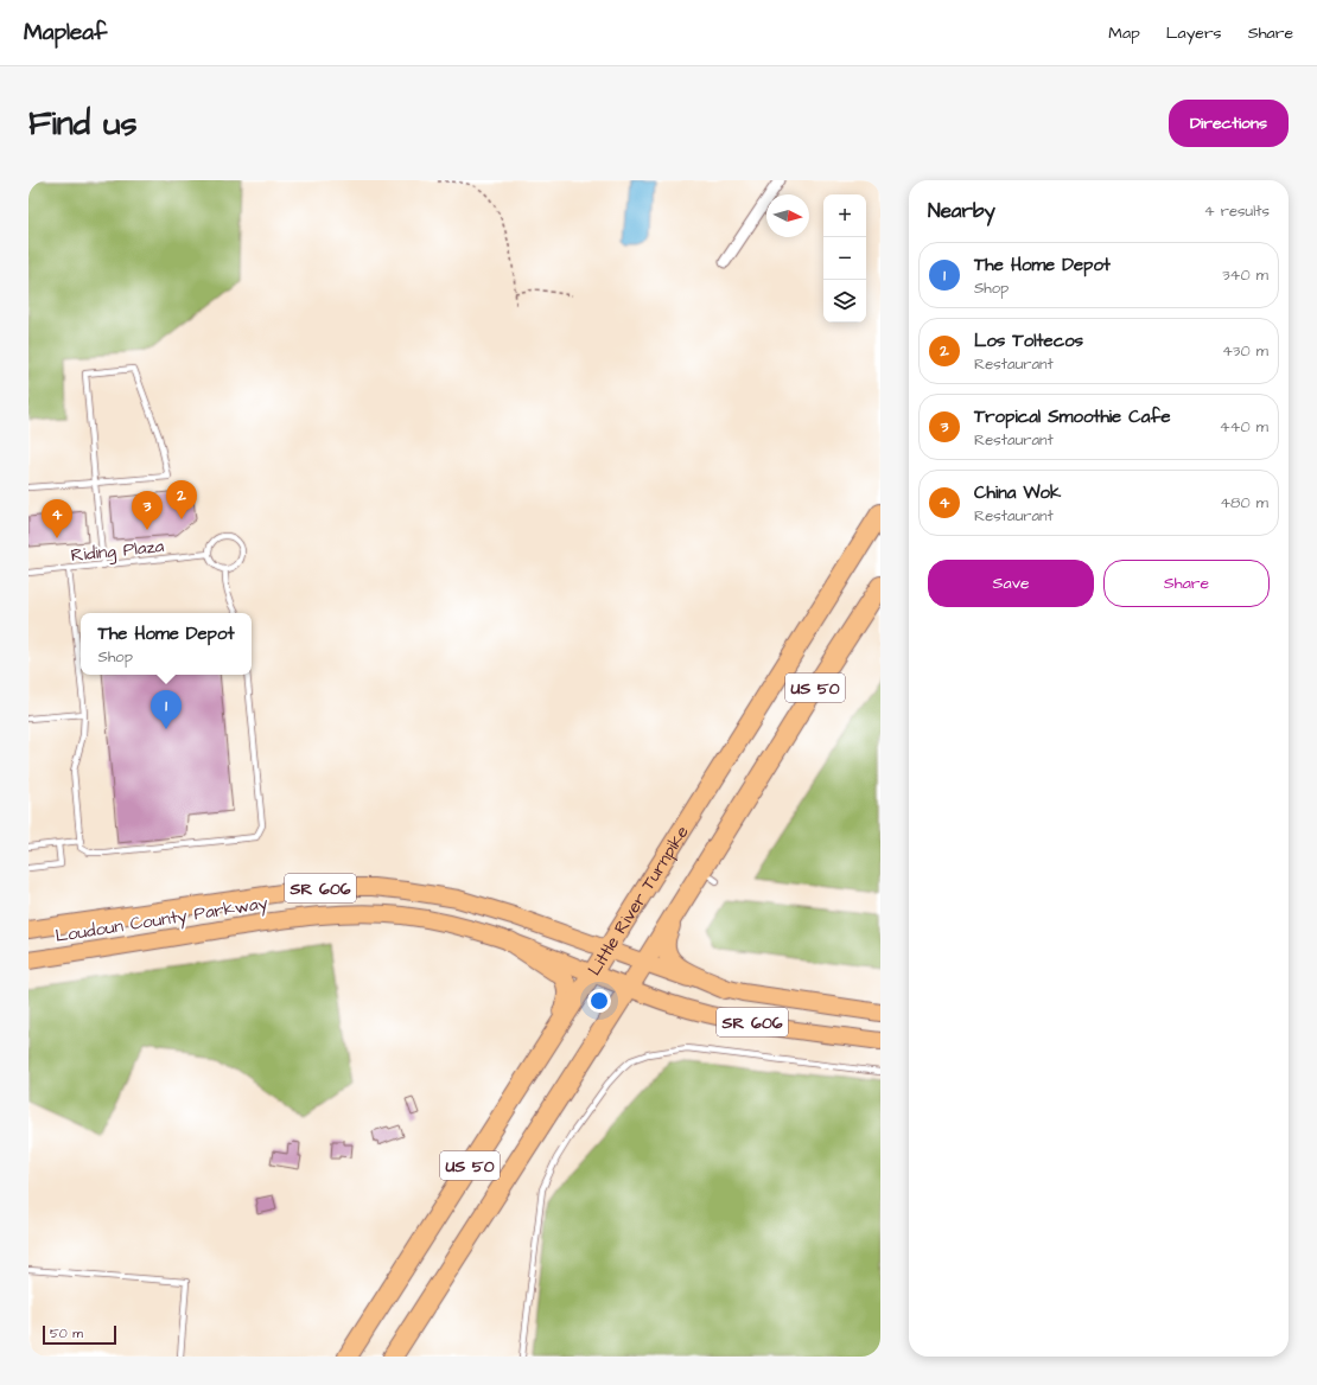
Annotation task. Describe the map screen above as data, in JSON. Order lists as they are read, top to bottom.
{
  "streets": {
    "highway": ["US 50", "Little River Turnpike"],
    "main road": ["SR 606", "Loudoun County Parkway"],
    "lane": ["Riding Plaza"]
  },
  "crossings": [
    ["Little River Turnpike", "Loudoun County Parkway"]
  ],
  "scale_bar": "50 m",
  "north": "right",
  "page": {
    "header": "Mapleaf",
    "nav": ["Map", "Layers", "Share"],
    "buttons": [
      "Directions",
      ["Save", "Share"]
    ],
    "title": "Find us",
    "heading": ["Nearby", "4 results"],
    "map_buttons": ["+", "−"],
    "list": [
      {
        "mark": "1",
        "name": "The Home Depot",
        "note": "Shop",
        "value": "340 m"
      },
      {
        "mark": "2",
        "name": "Los Toltecos",
        "note": "Restaurant",
        "value": "430 m"
      },
      {
        "mark": "3",
        "name": "Tropical Smoothie Cafe",
        "note": "Restaurant",
        "value": "440 m"
      },
      {
        "mark": "4",
        "name": "China Wok",
        "note": "Restaurant",
        "value": "480 m"
      }
    ],
    "pins": [
      "2",
      "3",
      "4",
      "1"
    ],
    "popup": ["The Home Depot", "Shop"],
    "scale": "50 m"
  }
}
